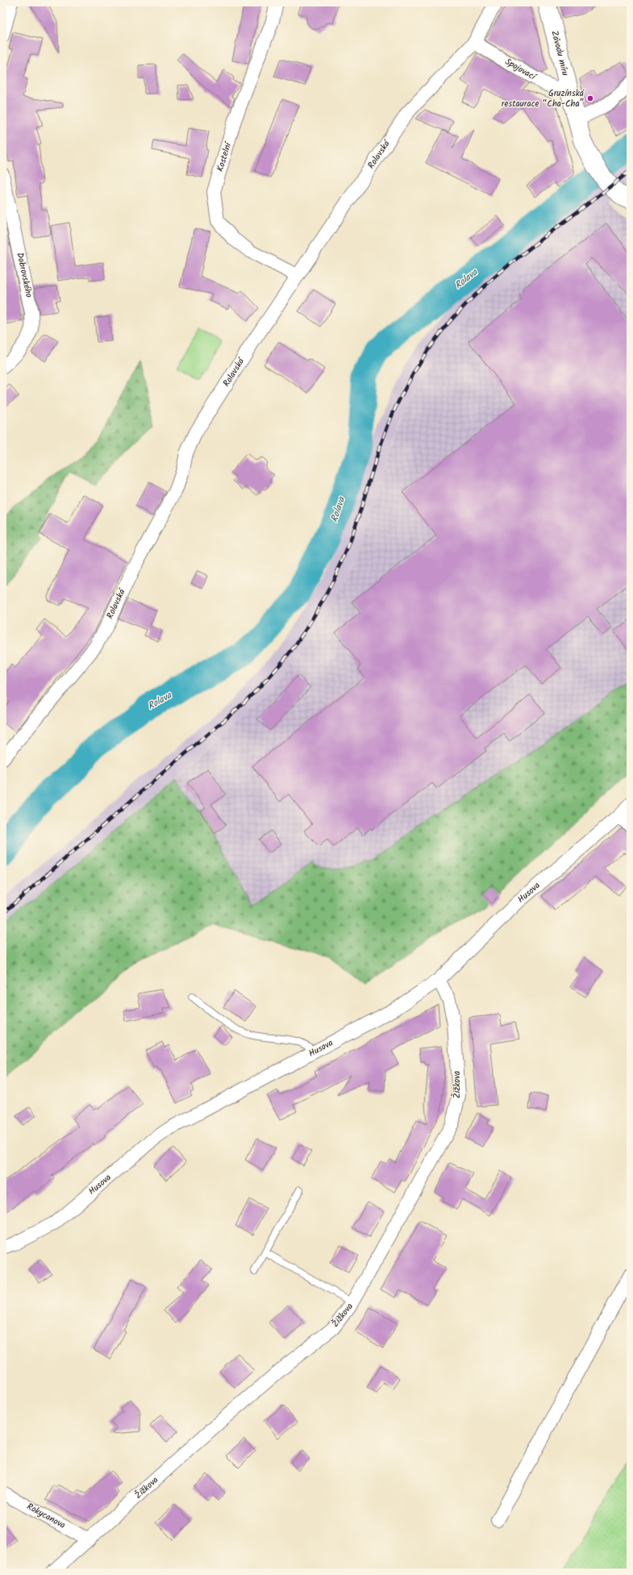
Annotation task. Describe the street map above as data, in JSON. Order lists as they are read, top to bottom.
{
  "streets": {
    "main road": ["Závodu míru"],
    "street": [
      "Spojovací",
      "Rolavská",
      "Kostelní",
      "Dobrovského",
      "Husova",
      "Žižkova",
      "Rokycanova"
    ]
  },
  "crossings": [
    ["Závodu míru", "Spojovací"],
    ["Spojovací", "Rolavská"],
    ["Rolavská", "Kostelní"],
    ["Husova", "Žižkova"],
    ["Žižkova", "Rokycanova"]
  ],
  "water": ["Rolava"],
  "places": ["Gruzínská restaurace “Cha-Cha”"]
}
